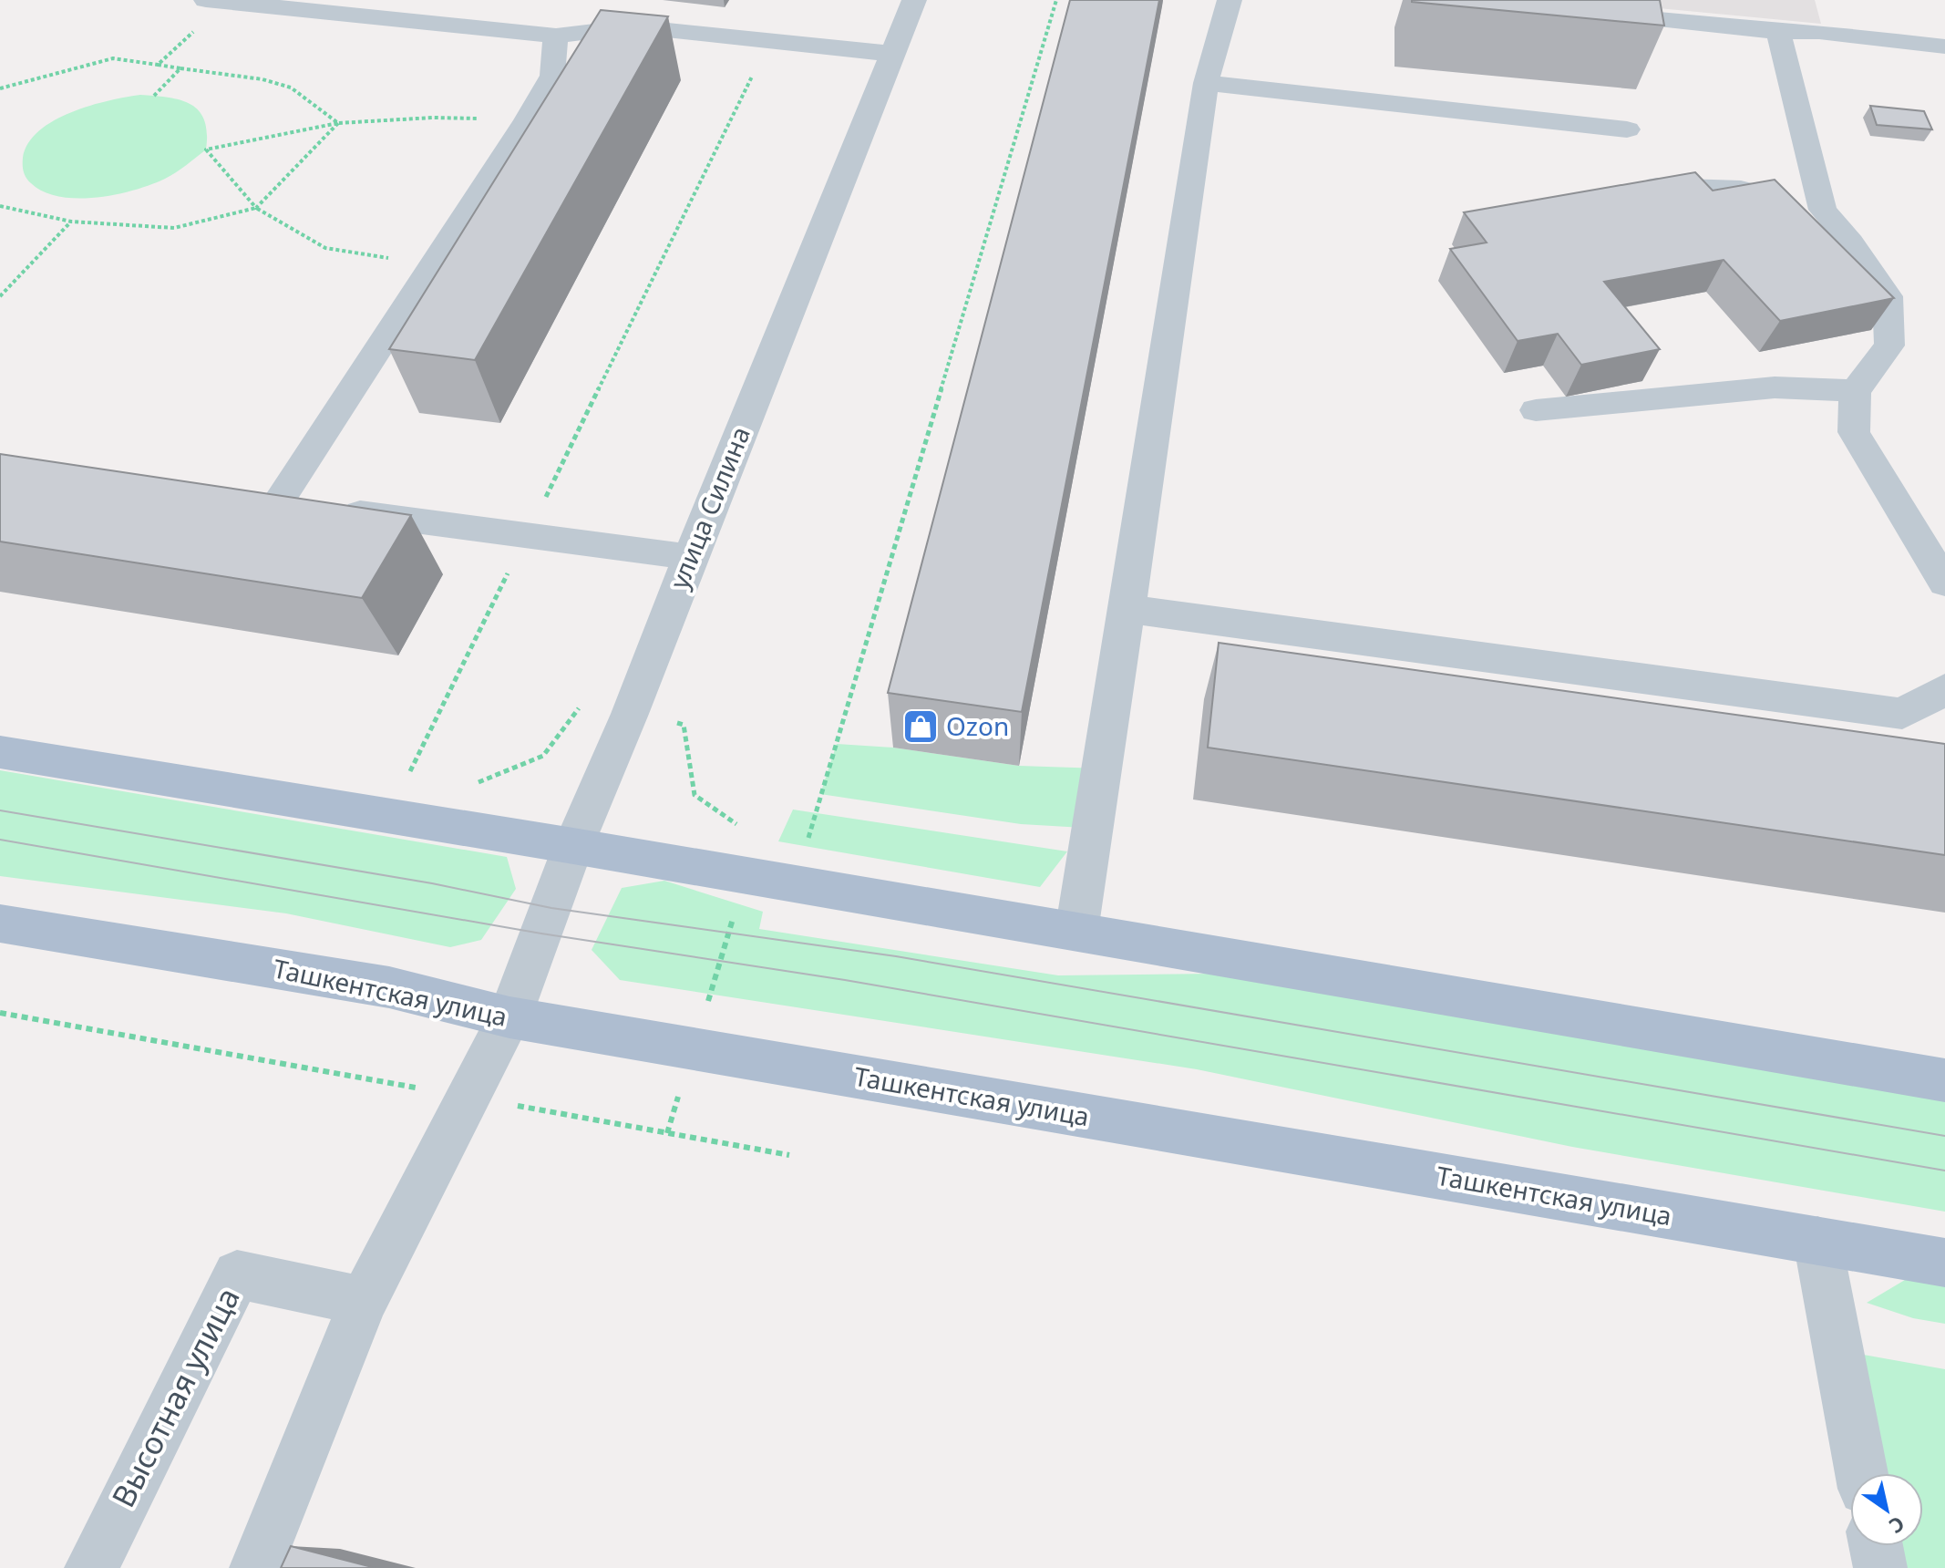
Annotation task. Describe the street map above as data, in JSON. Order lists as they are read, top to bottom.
{
  "streets": {
    "main road": ["Ташкентская улица"],
    "street": ["улица Силина", "Высотная улица"]
  },
  "crossings": [
    ["улица Силина", "Ташкентская улица"]
  ],
  "places": {
    "shop": ["Ozon"]
  },
  "north": "bottom right"
}
